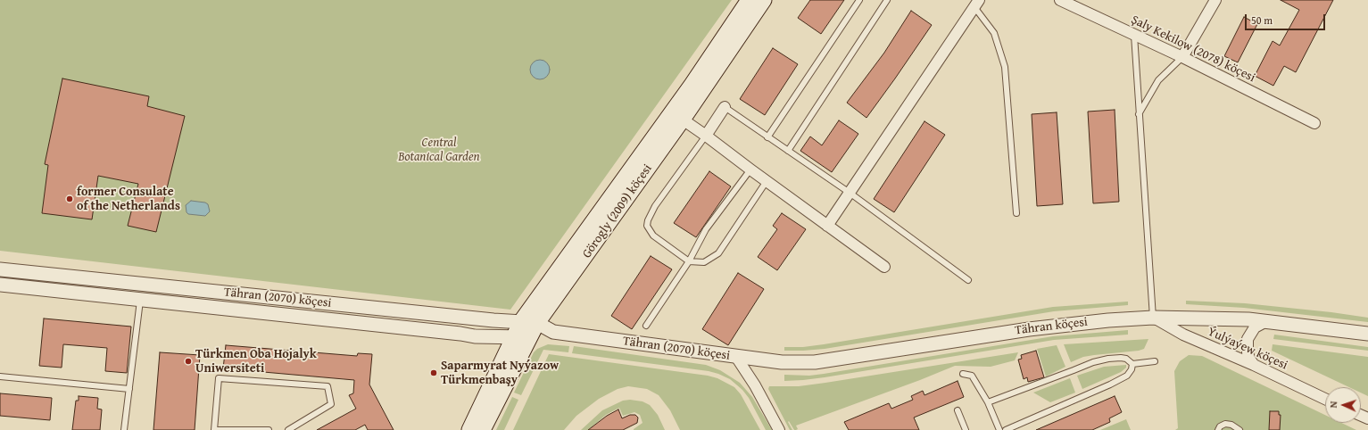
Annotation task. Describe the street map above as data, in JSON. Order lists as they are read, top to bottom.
{
  "streets": {
    "main road": ["Görogly (2009) köçesi"],
    "street": [
      "Şaly Kekilow (2078) köçesi",
      "Tähran (2070) köçesi",
      "Tähran köçesi",
      "Ýulýaýew köçesi"
    ]
  },
  "crossings": [
    ["Görogly (2009) köçesi", "Tähran (2070) köçesi"],
    ["Tähran (2070) köçesi", "Tähran köçesi"],
    ["Tähran köçesi", "Ýulýaýew köçesi"]
  ],
  "parks": ["Central Botanical Garden"],
  "places": ["former Consulate of the Netherlands", "Türkmen Oba Hojalyk Uniwersiteti", "Saparmyrat Nyýazow Türkmenbaşy"],
  "scale_bar": "50 m",
  "north": "left"
}
